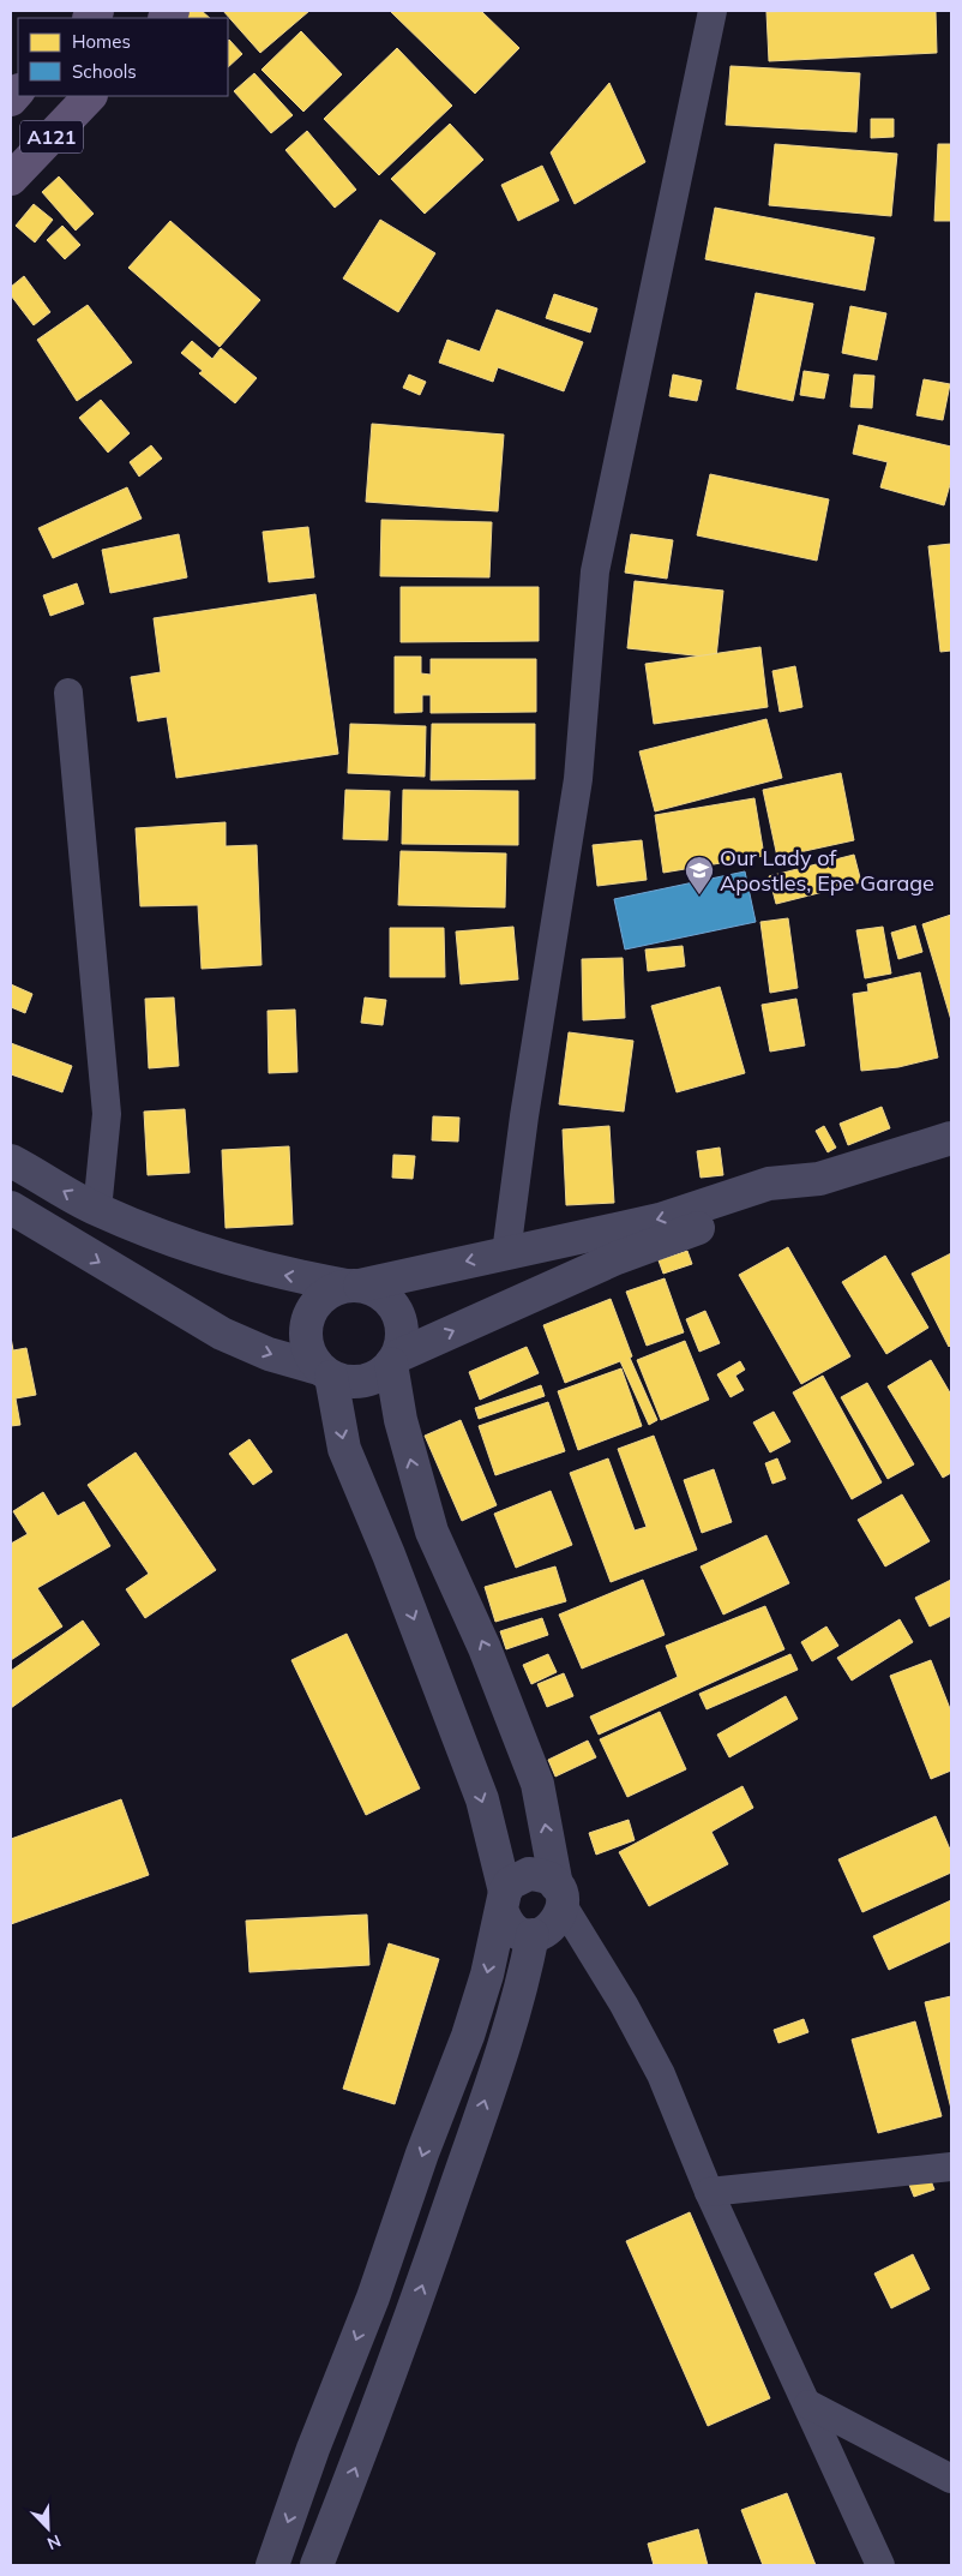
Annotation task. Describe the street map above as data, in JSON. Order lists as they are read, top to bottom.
{
  "streets": {
    "main road": ["A121"]
  },
  "places": {
    "school or university": ["Our Lady of Apostles, Epe Garage"]
  },
  "legend": ["Homes", "Schools"],
  "north": "bottom right"
}
